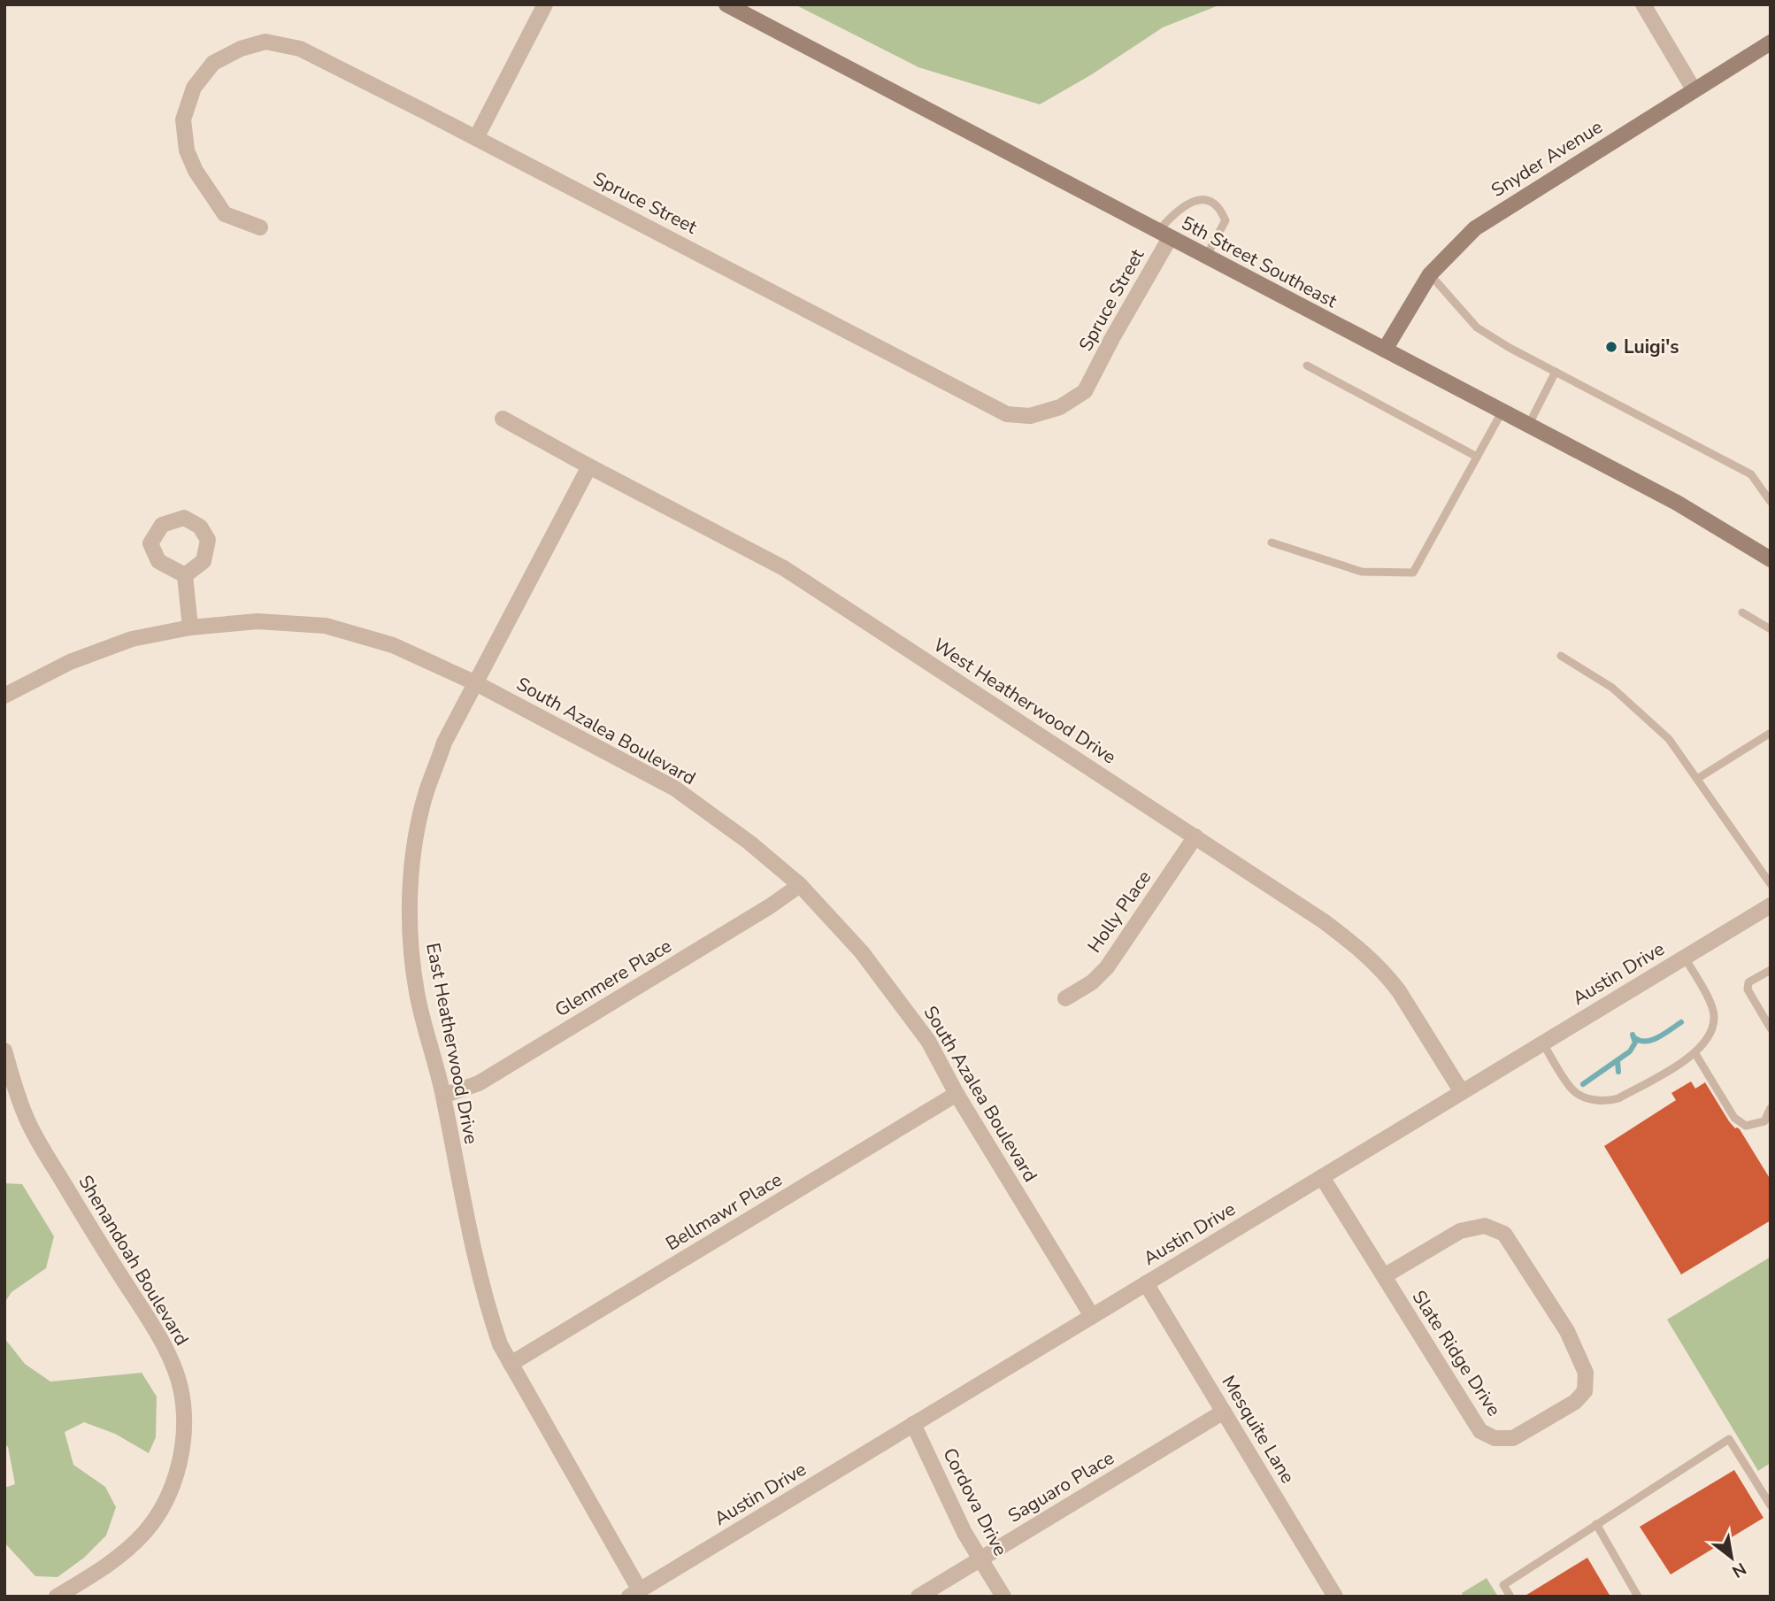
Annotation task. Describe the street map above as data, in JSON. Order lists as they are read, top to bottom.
{
  "streets": {
    "main road": ["Snyder Avenue", "5th Street Southeast"],
    "street": [
      "Spruce Street",
      "West Heatherwood Drive",
      "South Azalea Boulevard",
      "Holly Place",
      "Austin Drive",
      "Glenmere Place",
      "East Heatherwood Drive",
      "Bellmawr Place",
      "Shenandoah Boulevard",
      "Slate Ridge Drive",
      "Mesquite Lane",
      "Saguaro Place",
      "Cordova Drive"
    ]
  },
  "crossings": [
    ["Snyder Avenue", "5th Street Southeast"],
    ["Spruce Street", "5th Street Southeast"],
    ["West Heatherwood Drive", "Holly Place"],
    ["West Heatherwood Drive", "Austin Drive"],
    ["West Heatherwood Drive", "East Heatherwood Drive"],
    ["South Azalea Boulevard", "Austin Drive"],
    ["South Azalea Boulevard", "Glenmere Place"],
    ["South Azalea Boulevard", "East Heatherwood Drive"],
    ["South Azalea Boulevard", "Bellmawr Place"],
    ["Austin Drive", "East Heatherwood Drive"],
    ["Austin Drive", "Slate Ridge Drive"],
    ["Austin Drive", "Mesquite Lane"],
    ["Austin Drive", "Cordova Drive"],
    ["Glenmere Place", "East Heatherwood Drive"],
    ["East Heatherwood Drive", "Bellmawr Place"],
    ["Mesquite Lane", "Saguaro Place"],
    ["Saguaro Place", "Cordova Drive"]
  ],
  "places": ["Luigi's"],
  "north": "bottom right"
}
